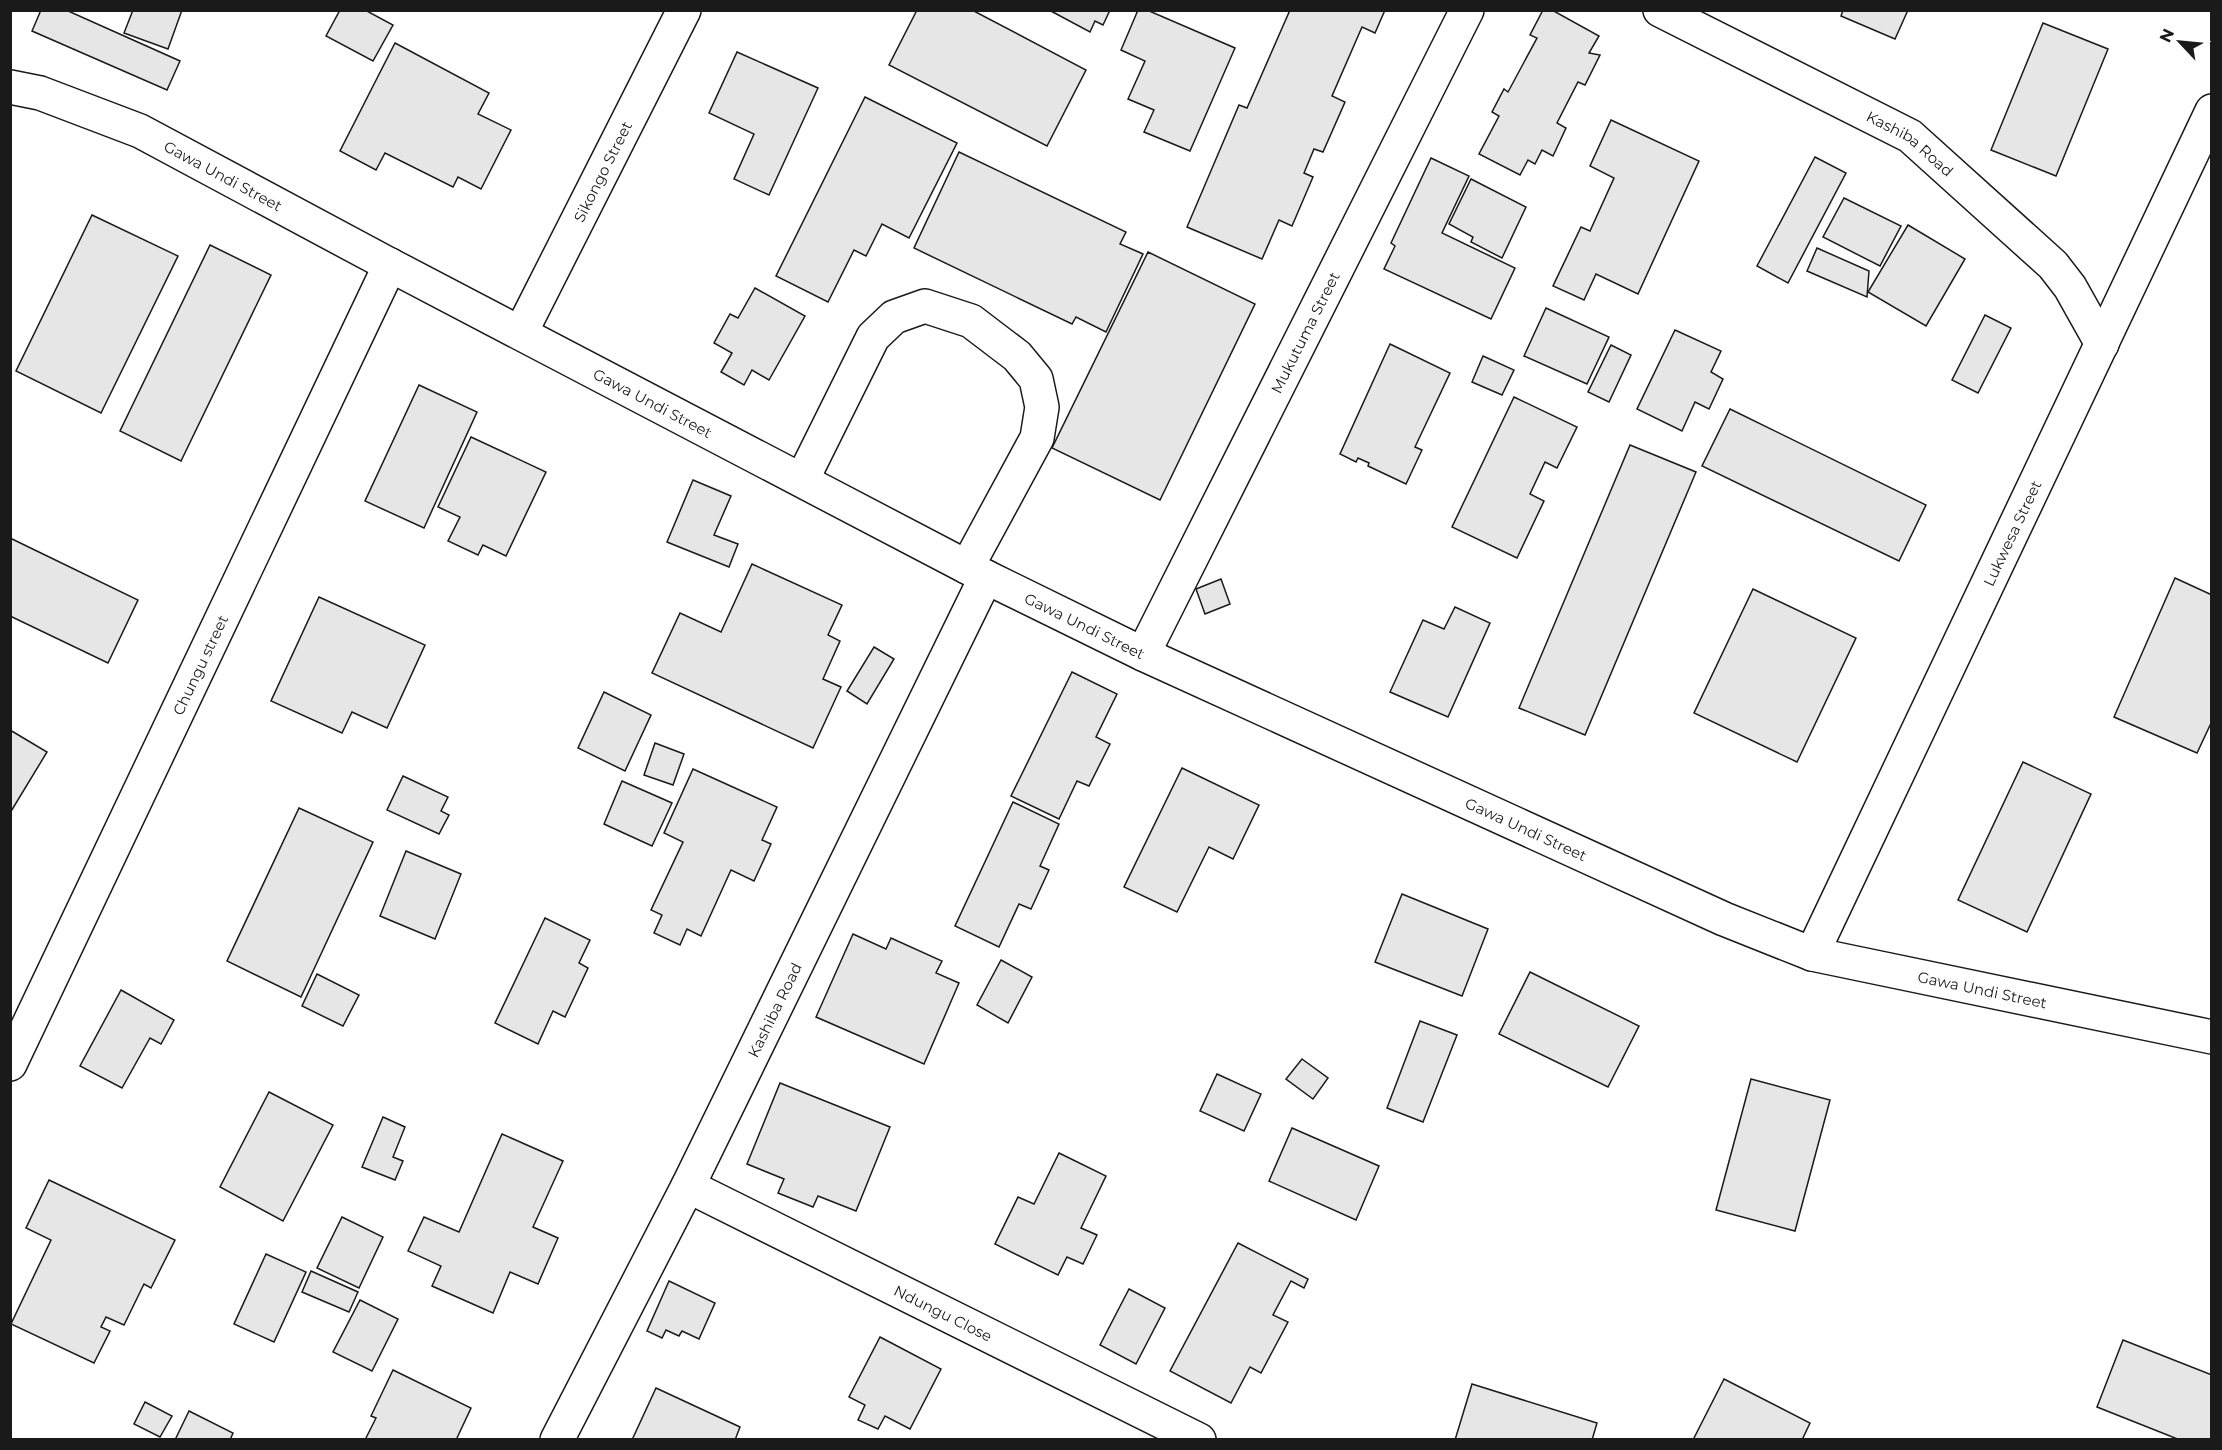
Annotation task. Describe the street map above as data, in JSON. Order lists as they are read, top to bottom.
{
  "streets": {
    "street": [
      "Kashiba Road",
      "Sikongo Street",
      "Gawa Undi Street",
      "Mukutuma Street",
      "Lukwesa Street",
      "Chungu street",
      "Ndungu Close"
    ]
  },
  "crossings": [
    ["Kashiba Road", "Gawa Undi Street"],
    ["Kashiba Road", "Lukwesa Street"],
    ["Kashiba Road", "Ndungu Close"],
    ["Sikongo Street", "Gawa Undi Street"],
    ["Gawa Undi Street", "Mukutuma Street"],
    ["Gawa Undi Street", "Lukwesa Street"],
    ["Gawa Undi Street", "Chungu street"]
  ],
  "north": "top left"
}
